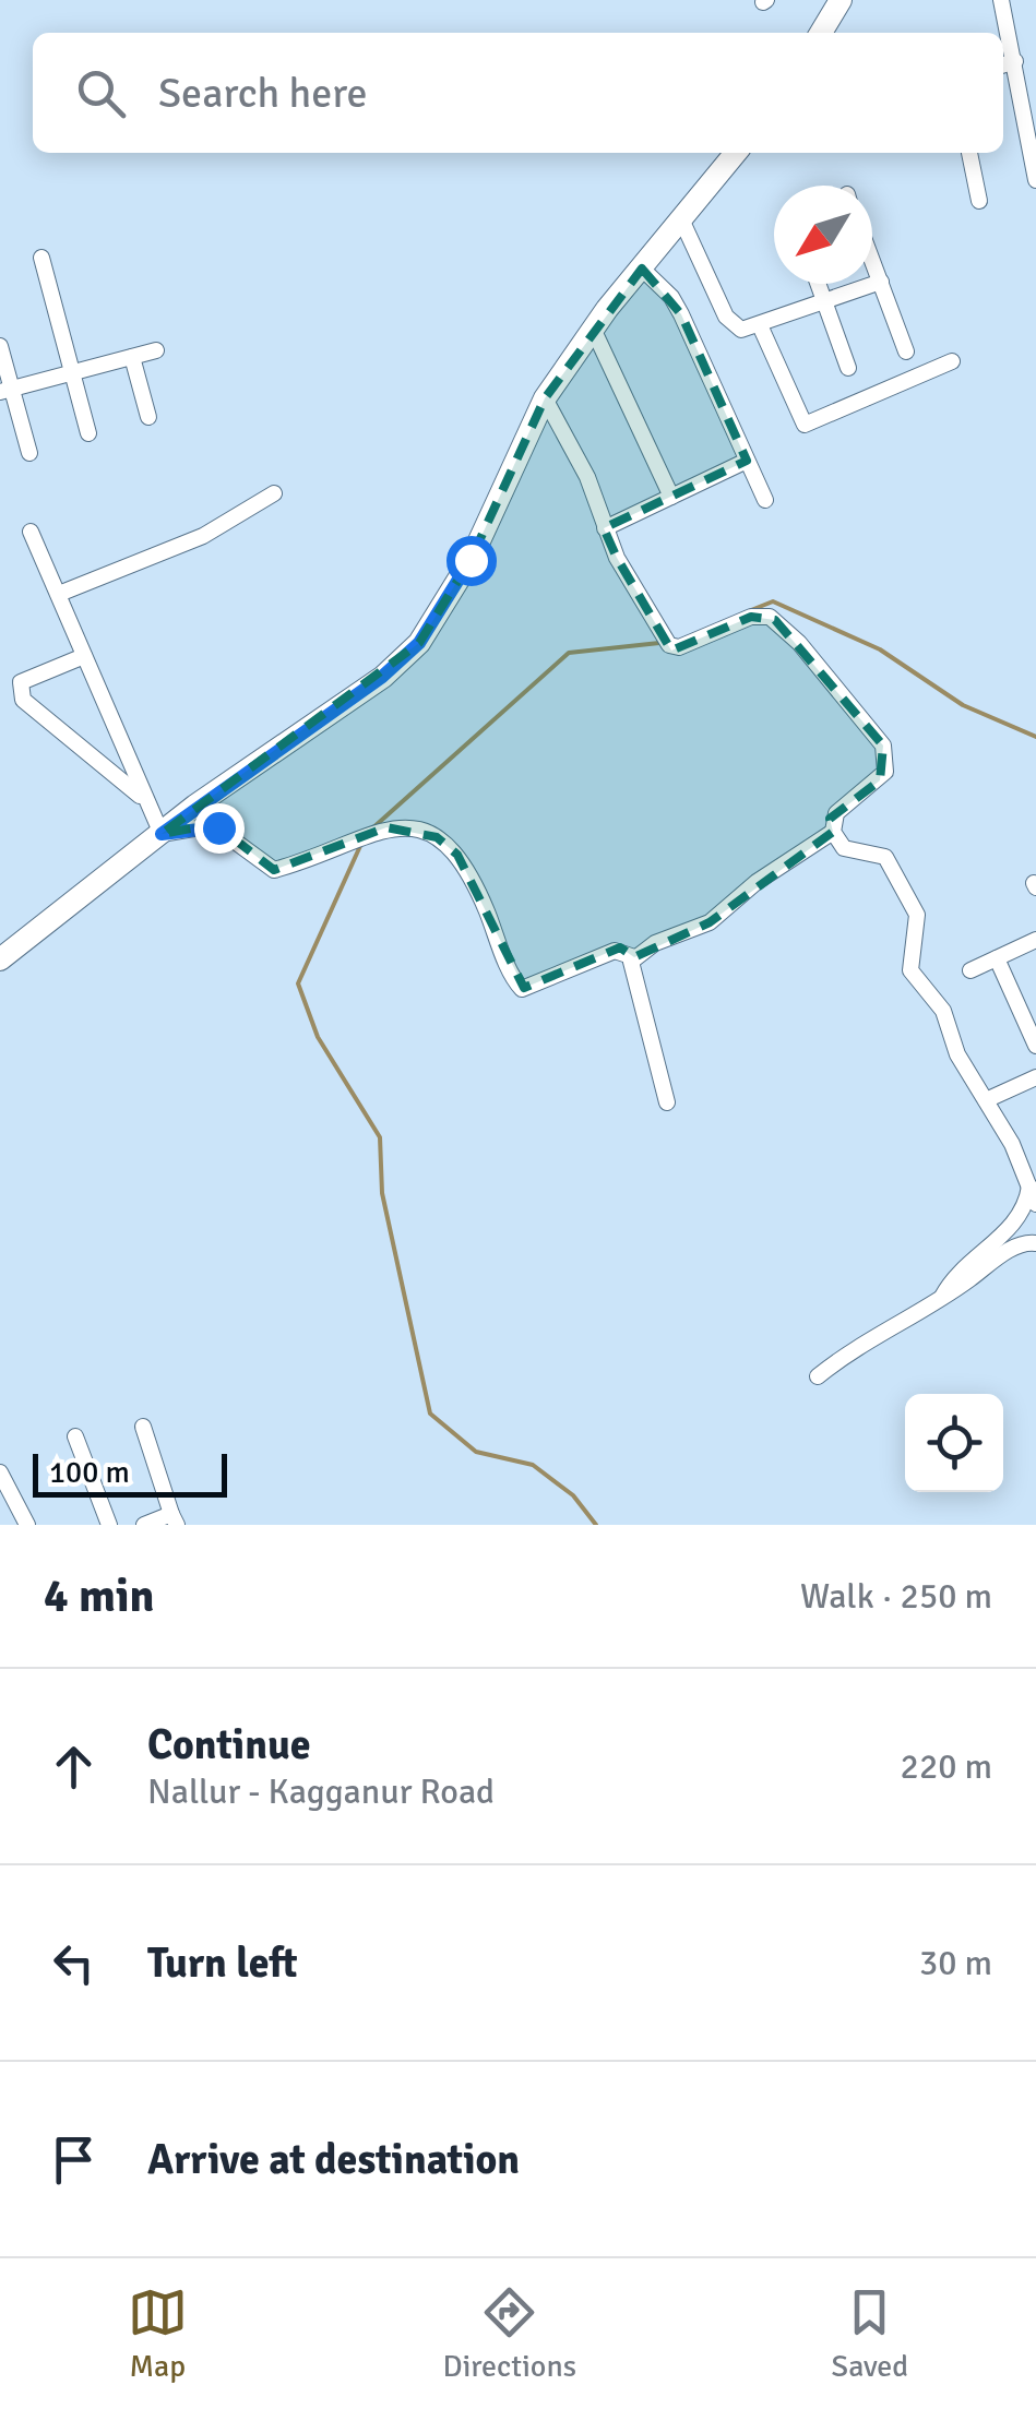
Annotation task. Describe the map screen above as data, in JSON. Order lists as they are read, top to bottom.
{
  "scale_bar": "100 m",
  "north": "bottom left",
  "page": {
    "search": "Search here",
    "scale": "100 m",
    "heading": ["4 min", "Walk · 250 m"],
    "list": [
      ["Continue", "Nallur - Kagganur Road", "220 m"],
      ["Turn left", "30 m"],
      "Arrive at destination"
    ],
    "nav": ["Map", "Directions", "Saved"]
  }
}
